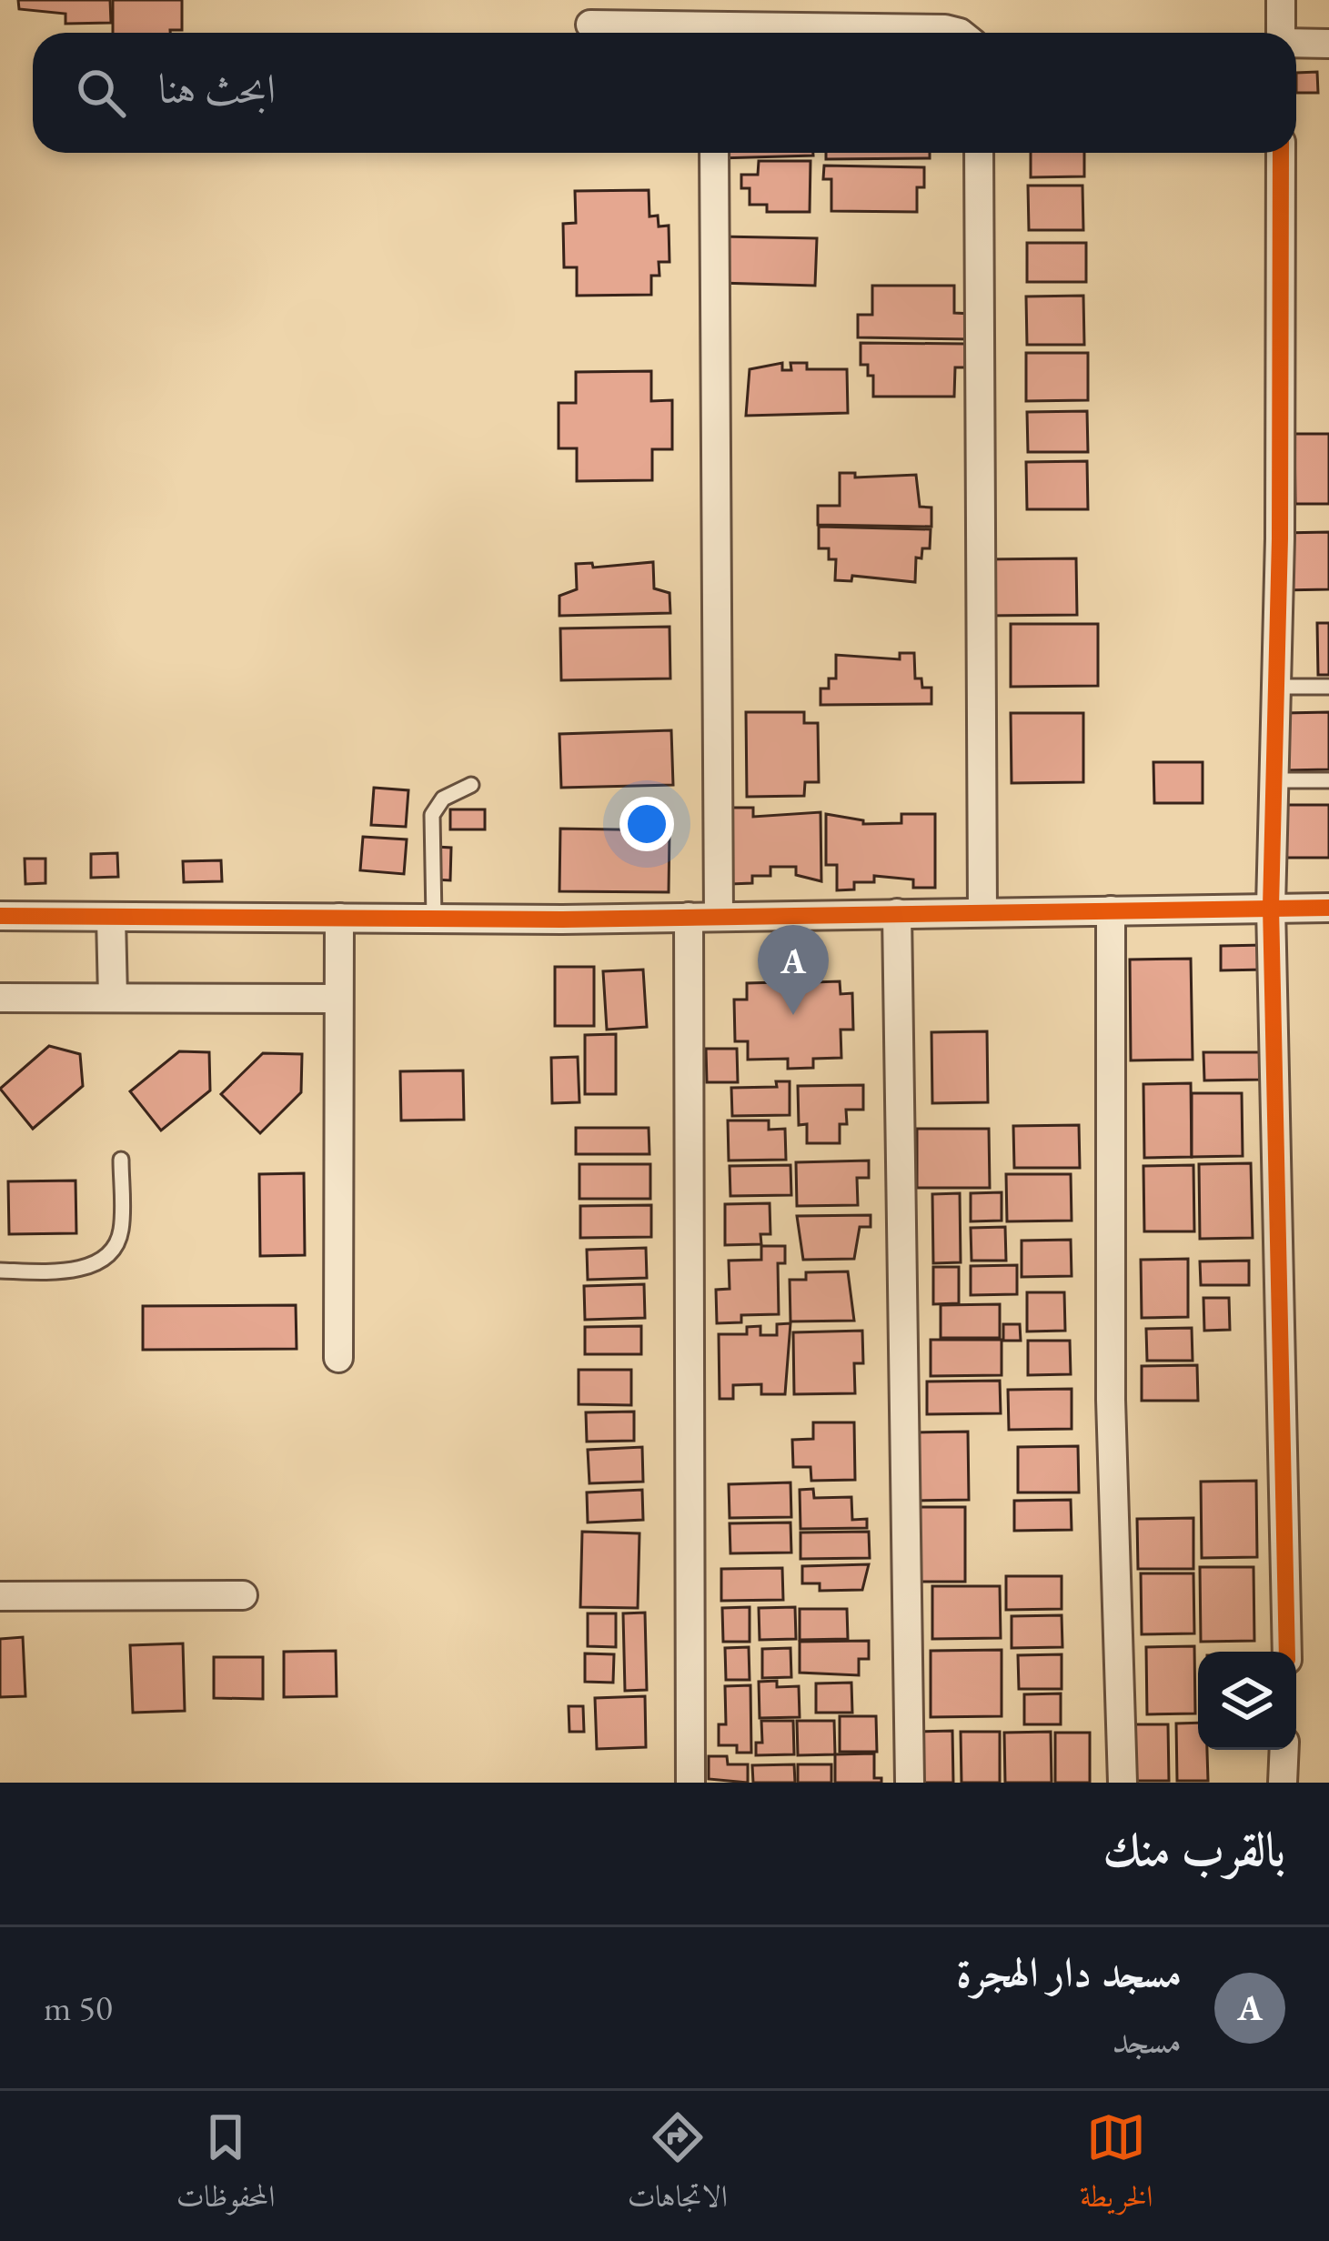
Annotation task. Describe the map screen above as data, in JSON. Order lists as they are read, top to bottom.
{
  "page": {
    "search": "ابحث هنا",
    "pins": "A",
    "heading": "بالقرب منك",
    "list": [
      {
        "mark": "A",
        "name": "مسجد دار الهجرة",
        "note": "مسجد",
        "value": "50 m"
      }
    ],
    "nav": ["الخريطة", "الاتجاهات", "المحفوظات"]
  }
}
